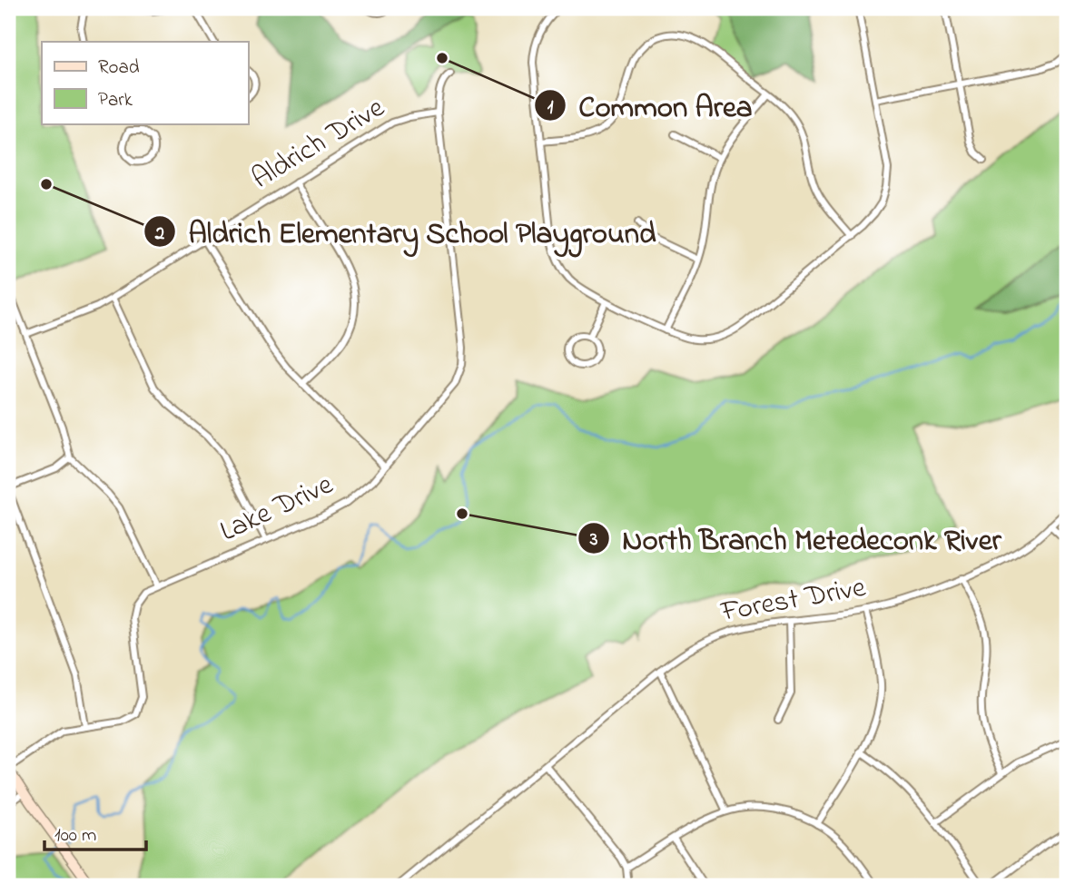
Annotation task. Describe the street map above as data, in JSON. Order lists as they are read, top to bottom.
{
  "streets": {
    "street": ["Aldrich Drive", "Lake Drive", "Forest Drive"]
  },
  "crossings": [
    ["Aldrich Drive", "Lake Drive"]
  ],
  "places": ["Common Area", "Aldrich Elementary School Playground", "North Branch Metedeconk River"],
  "legend": ["Road", "Park"],
  "scale_bar": "100 m"
}
